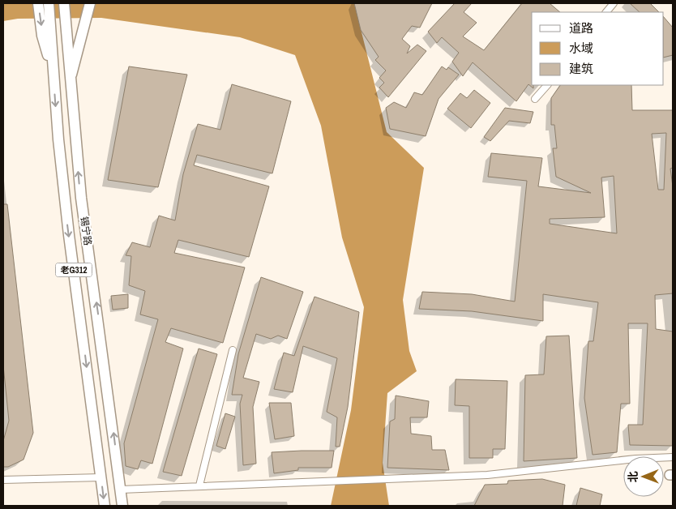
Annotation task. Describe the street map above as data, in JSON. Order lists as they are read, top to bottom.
{
  "streets": {
    "main road": ["锡宁路", "老G312"]
  },
  "legend": ["道路", "水域", "建筑"],
  "north": "left"
}
